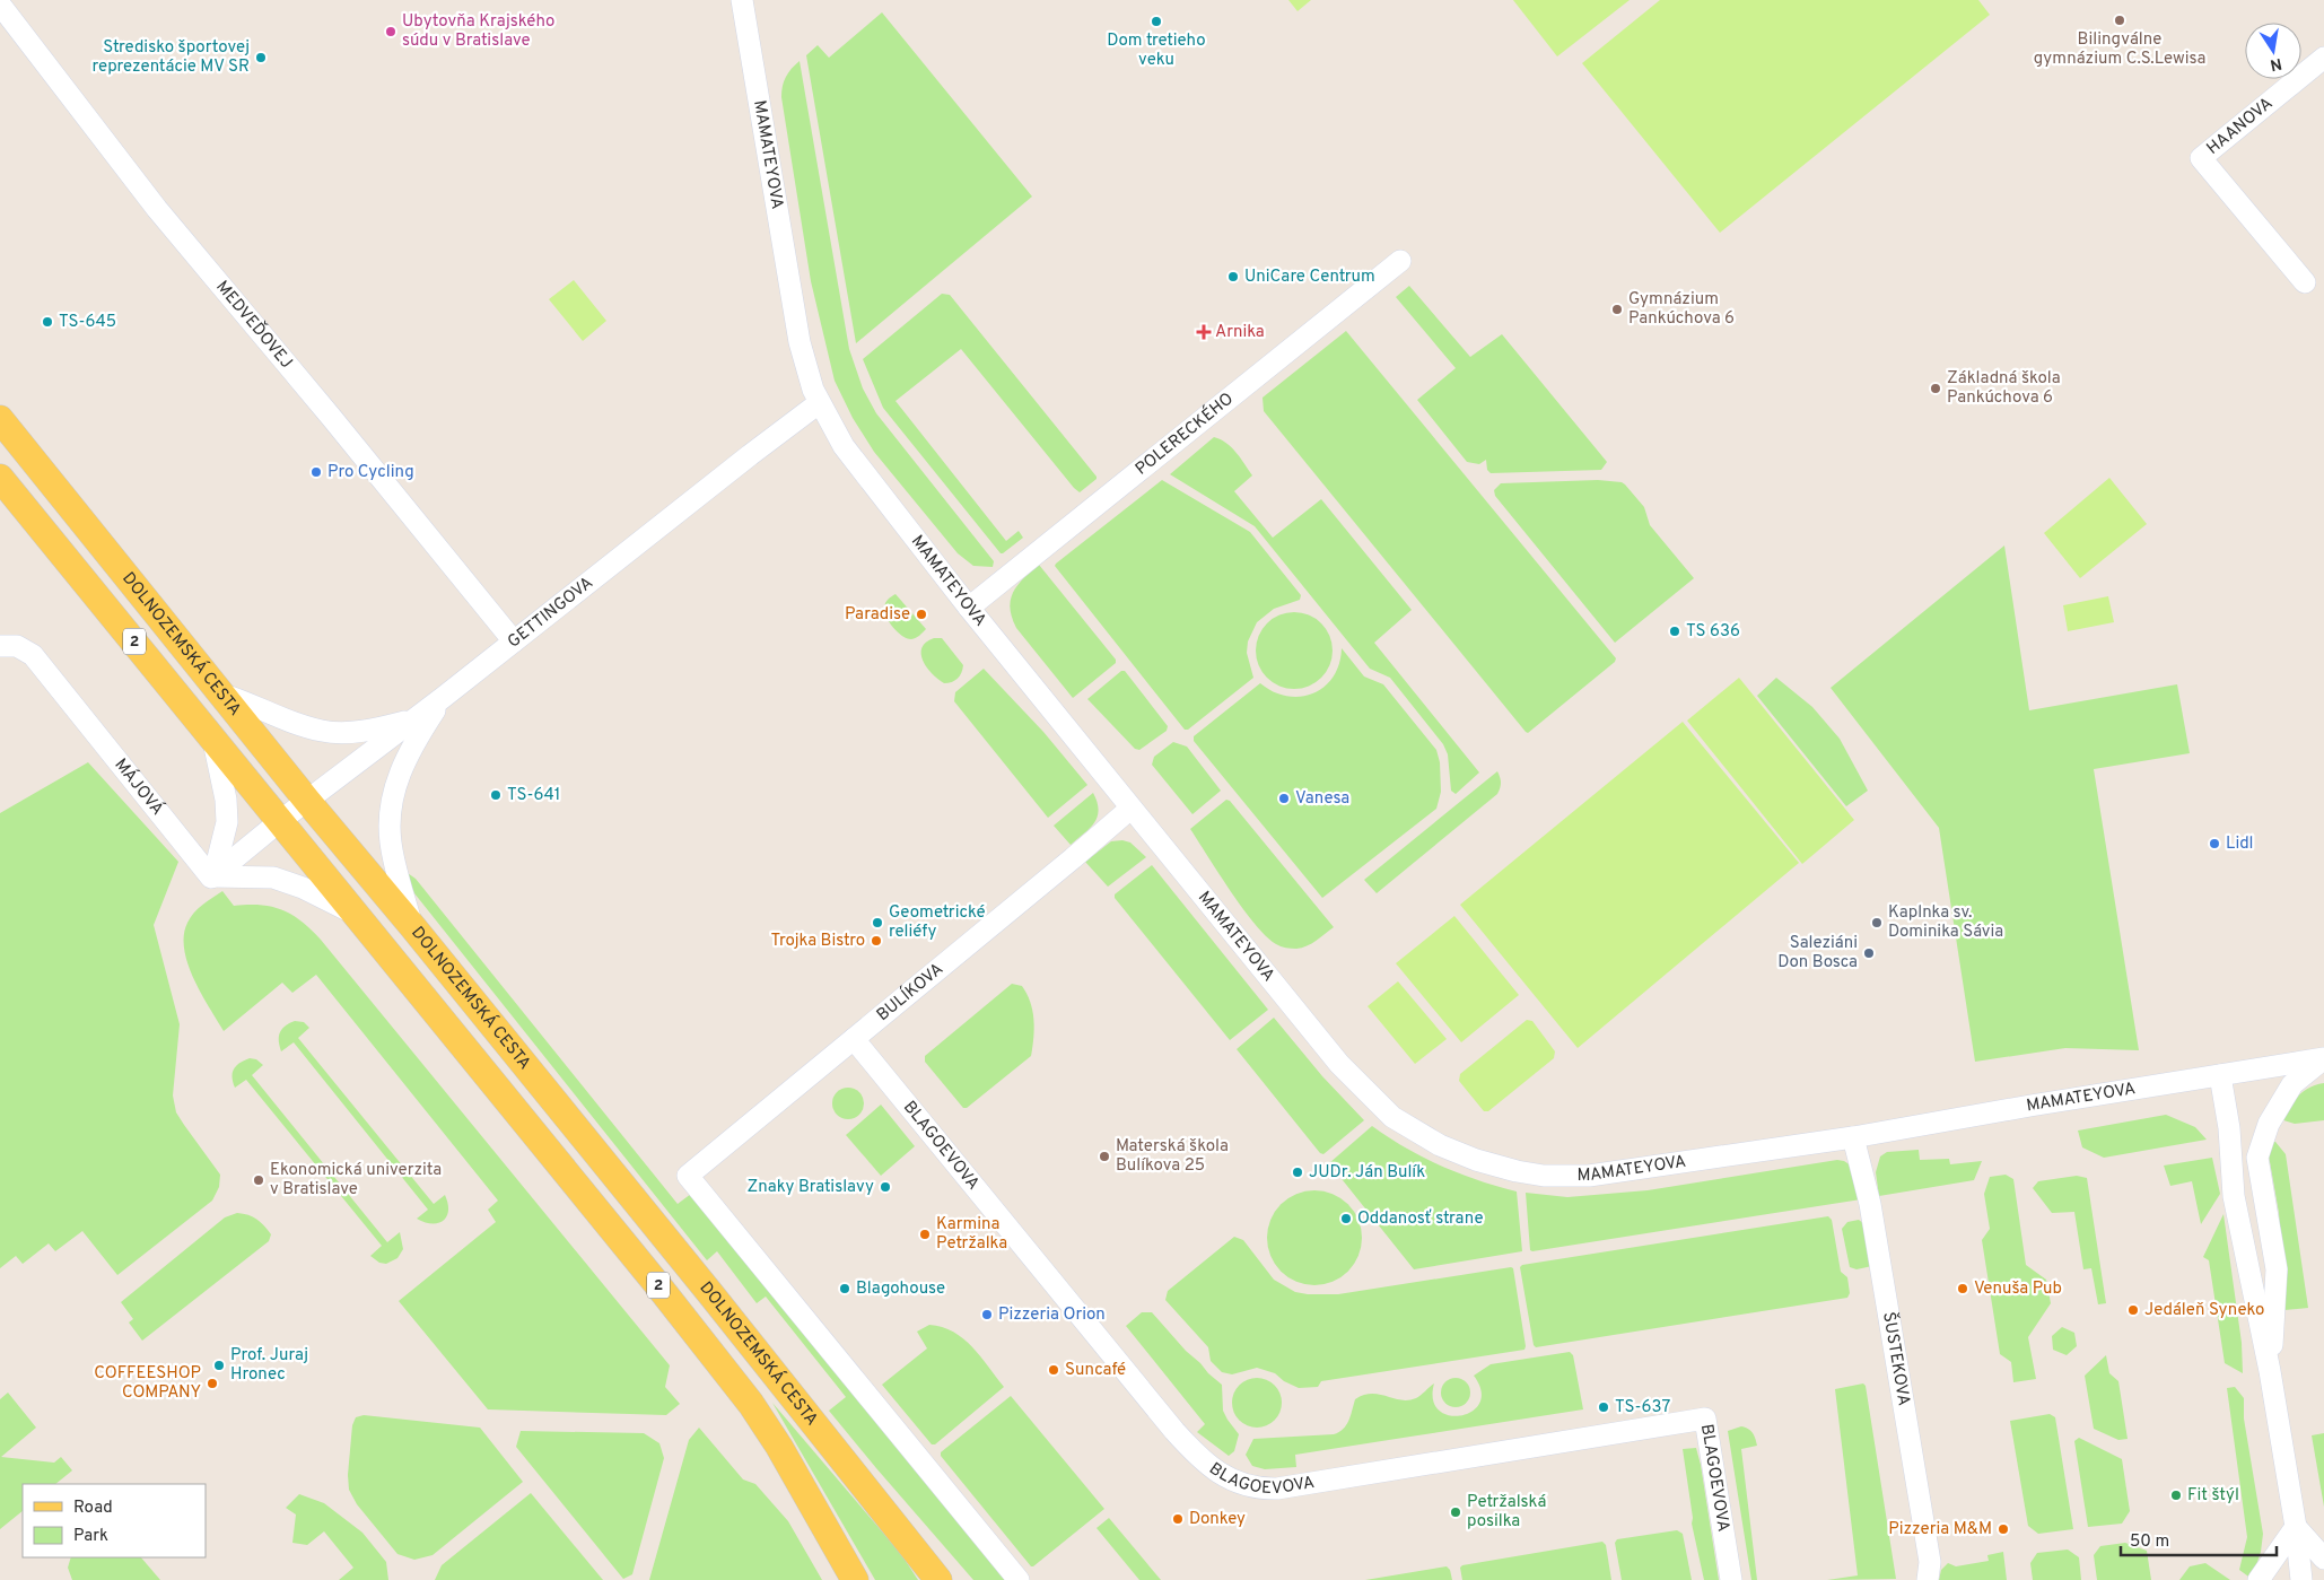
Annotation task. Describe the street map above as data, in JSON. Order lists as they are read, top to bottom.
{
  "streets": {
    "main road": ["2", "DOLNOZEMSKÁ CESTA"],
    "street": [
      "HAANOVA",
      "MAMATEYOVA",
      "MEDVEĎOVEJ",
      "POLERECKÉHO",
      "GETTINGOVA",
      "MÁJOVÁ",
      "BULÍKOVA",
      "BLAGOEVOVA",
      "ŠUSTEKOVA"
    ]
  },
  "crossings": [
    ["MAMATEYOVA", "POLERECKÉHO"],
    ["MAMATEYOVA", "GETTINGOVA"],
    ["MAMATEYOVA", "BULÍKOVA"],
    ["MAMATEYOVA", "ŠUSTEKOVA"],
    ["MEDVEĎOVEJ", "GETTINGOVA"],
    ["GETTINGOVA", "DOLNOZEMSKÁ CESTA"],
    ["BULÍKOVA", "BLAGOEVOVA"]
  ],
  "places": {
    "other": [
      "Bilingválne gymnázium C.S.Lewisa",
      "Dom tretieho veku",
      "Ubytovňa Krajského súdu v Bratislave",
      "Stredisko športovej reprezentácie MV SR",
      "UniCare Centrum",
      "Gymnázium Pankúchova 6",
      "TS-645",
      "Základná škola Pankúchova 6",
      "Pro Cycling",
      "Paradise",
      "TS 636",
      "TS-641",
      "Vanesa",
      "Lidl",
      "Geometrické reliéfy",
      "Kaplnka sv. Dominika Sávia",
      "Trojka Bistro",
      "Saleziáni Don Bosca",
      "Materská škola Bulíkova 25",
      "JUDr. Ján Bulík",
      "Ekonomická univerzita v Bratislave",
      "Znaky Bratislavy",
      "Oddanosť strane",
      "Karmina Petržalka",
      "Blagohouse",
      "Venuša Pub",
      "Jedáleň Syneko",
      "Pizzeria Orion",
      "Prof. Juraj Hronec",
      "Suncafé",
      "COFFEESHOP COMPANY",
      "TS-637",
      "Fit štýl",
      "Petržalská posilka",
      "Donkey",
      "Pizzeria M&M"
    ],
    "health": ["Arnika"]
  },
  "legend": ["Road", "Park"],
  "scale_bar": "50 m",
  "north": "bottom"
}
